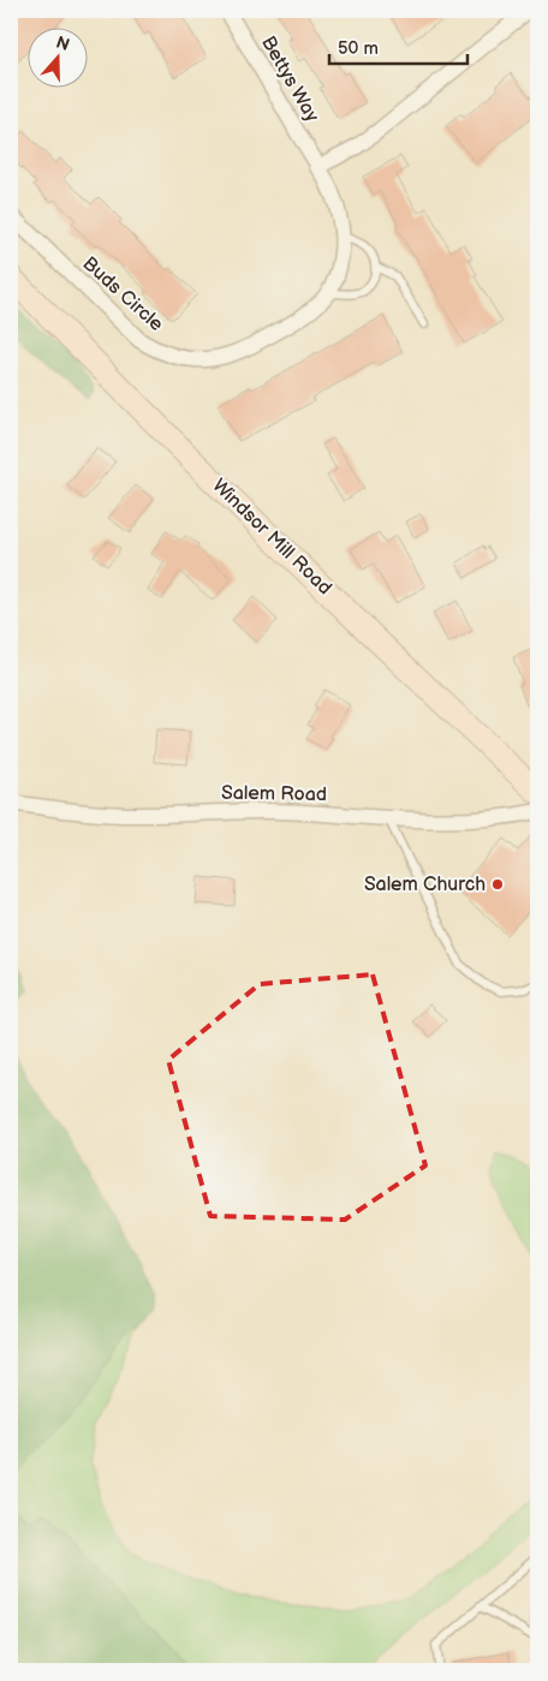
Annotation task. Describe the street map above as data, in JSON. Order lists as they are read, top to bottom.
{
  "streets": {
    "main road": ["Windsor Mill Road"],
    "street": ["Bettys Way", "Buds Circle", "Salem Road"]
  },
  "crossings": [
    ["Bettys Way", "Buds Circle"]
  ],
  "places": ["Salem Church"],
  "scale_bar": "50 m",
  "north": "top"
}
